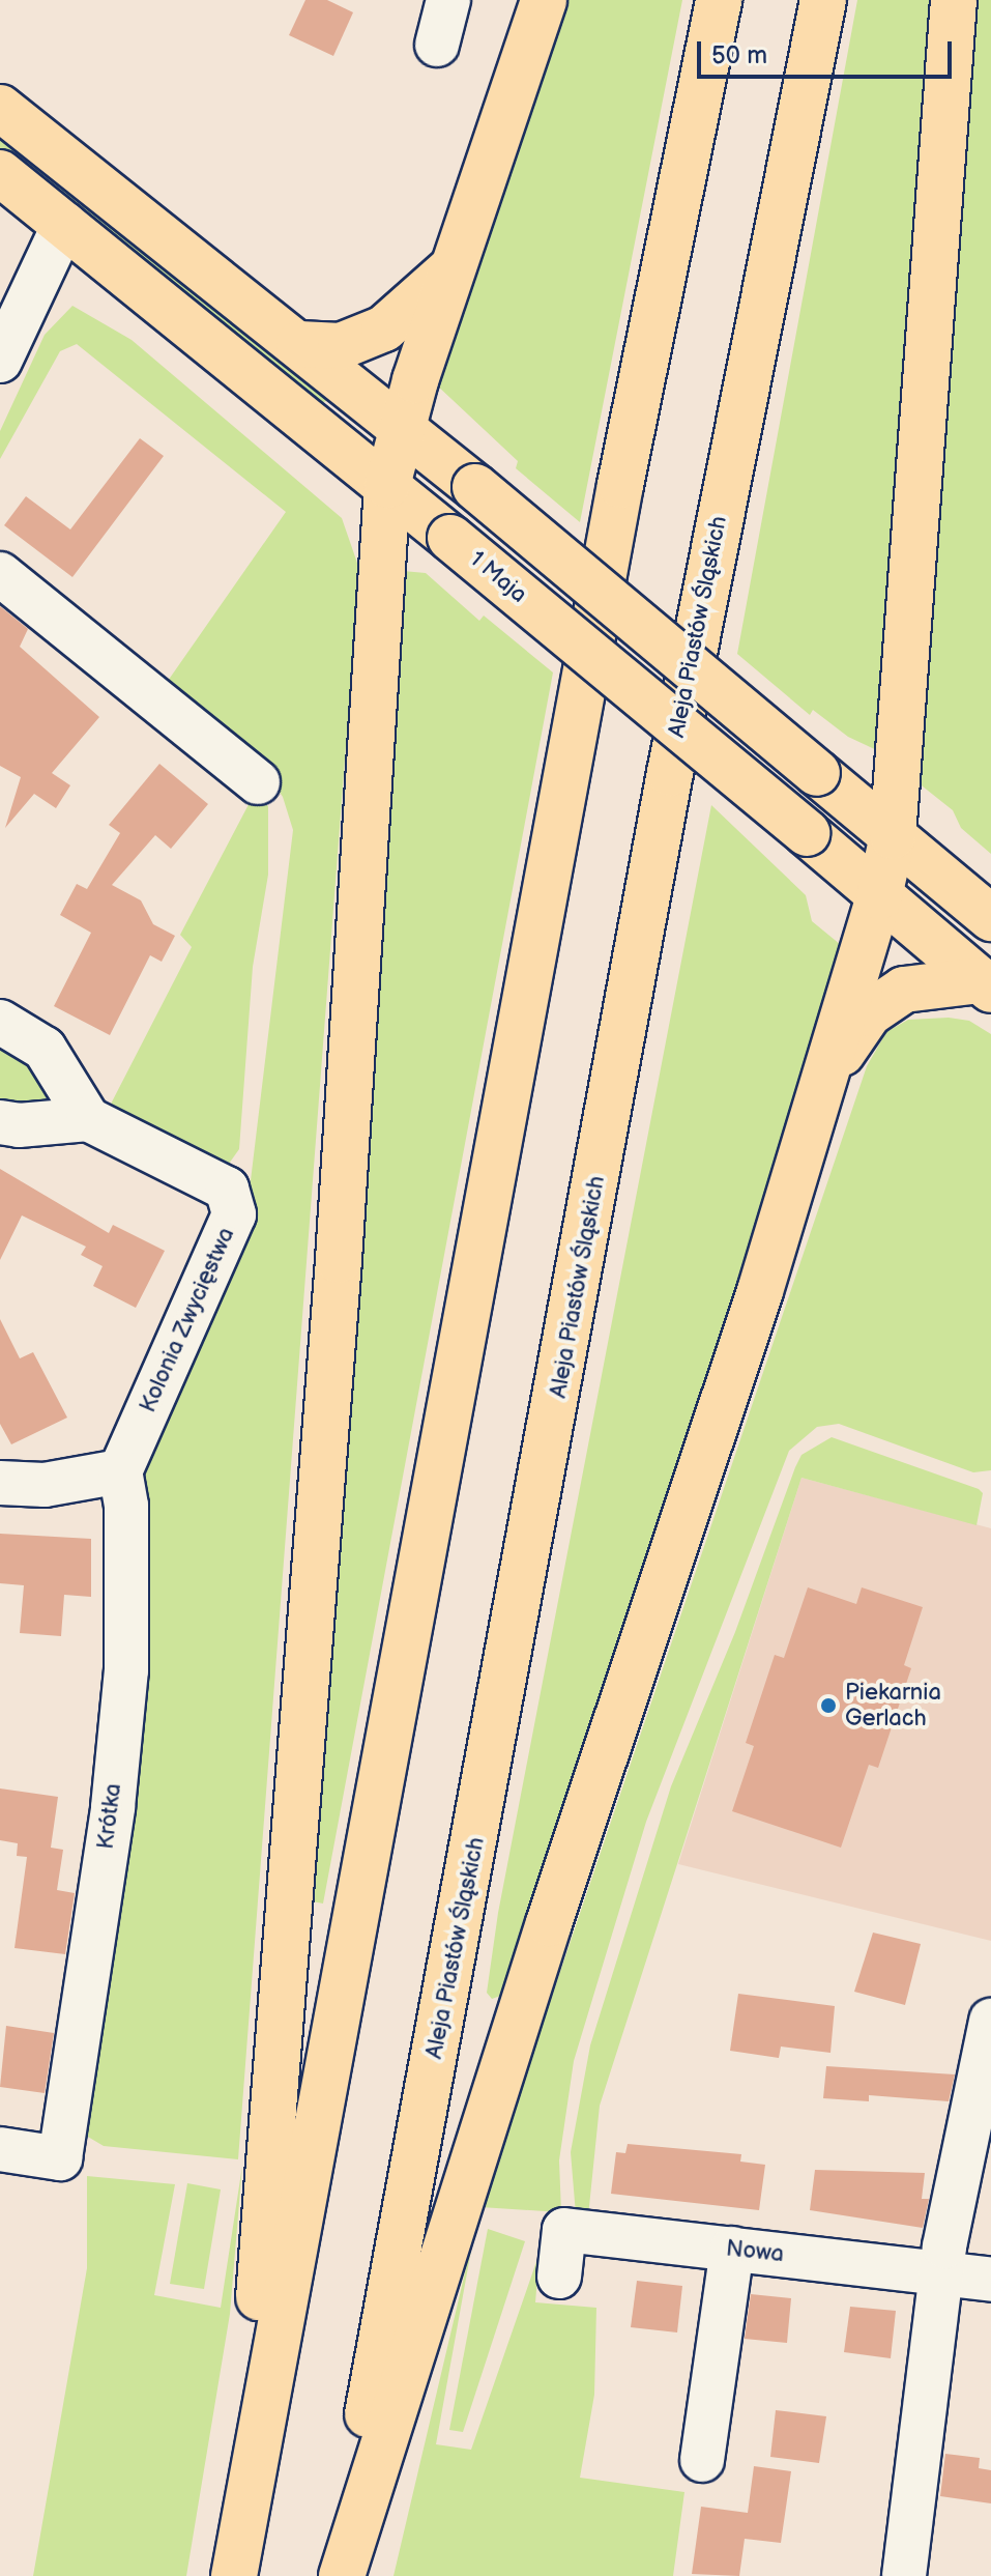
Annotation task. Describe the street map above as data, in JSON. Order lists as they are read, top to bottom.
{
  "streets": {
    "main road": ["1 Maja", "Aleja Piastów Śląskich"],
    "street": ["Kolonia Zwycięstwa", "Krótka", "Nowa"]
  },
  "crossings": [
    ["Kolonia Zwycięstwa", "Krótka"]
  ],
  "places": ["Piekarnia Gerlach"],
  "scale_bar": "50 m"
}
